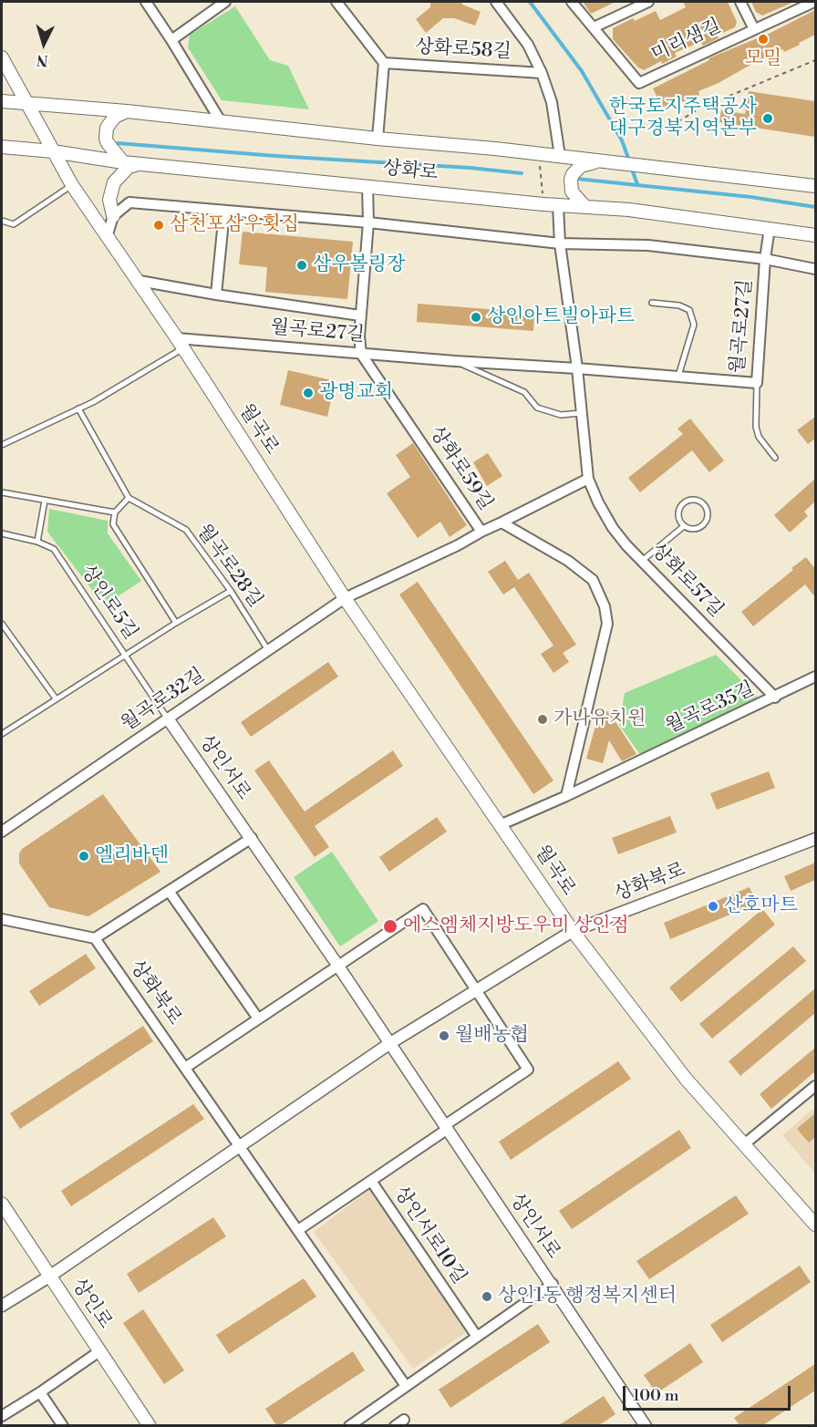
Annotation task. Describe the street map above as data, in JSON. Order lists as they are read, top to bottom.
{
  "streets": {
    "main road": ["상화로", "월곡로", "상인로"],
    "street": [
      "미리샘길",
      "상화로58길",
      "월곡로27길",
      "상화로59길",
      "상화로57길",
      "월곡로32길",
      "월곡로35길",
      "상인서로",
      "상화북로",
      "상인서로10길"
    ],
    "lane": ["월곡로28길", "상인로5길"]
  },
  "crossings": [
    ["상화로58길", "상화로"],
    ["상화로", "월곡로27길"],
    ["상화로", "월곡로"],
    ["상화로", "상화로57길"],
    ["월곡로27길", "월곡로"],
    ["월곡로27길", "상화로59길"],
    ["월곡로27길", "상화로57길"],
    ["월곡로", "월곡로32길"],
    ["월곡로", "월곡로35길"],
    ["월곡로", "상화북로"],
    ["상화로59길", "월곡로35길"],
    ["월곡로28길", "월곡로32길"],
    ["상화로57길", "월곡로35길"],
    ["상인로5길", "월곡로32길"],
    ["상인로5길", "상인서로"],
    ["월곡로32길", "상인서로"],
    ["상인서로", "상화북로"],
    ["상화북로", "상인로"]
  ],
  "places": [
    "모밀",
    "한국토지주택공사 대구경북지역본부",
    "삼천포삼우횟집",
    "삼우볼링장",
    "상인아트빌아파트",
    "광명교회",
    "가나유치원",
    "엘리바덴",
    "산호마트",
    "에스엠체지방도우미 상인점",
    "월배농협",
    "상인1동 행정복지센터"
  ],
  "scale_bar": "100 m",
  "north": "bottom"
}
